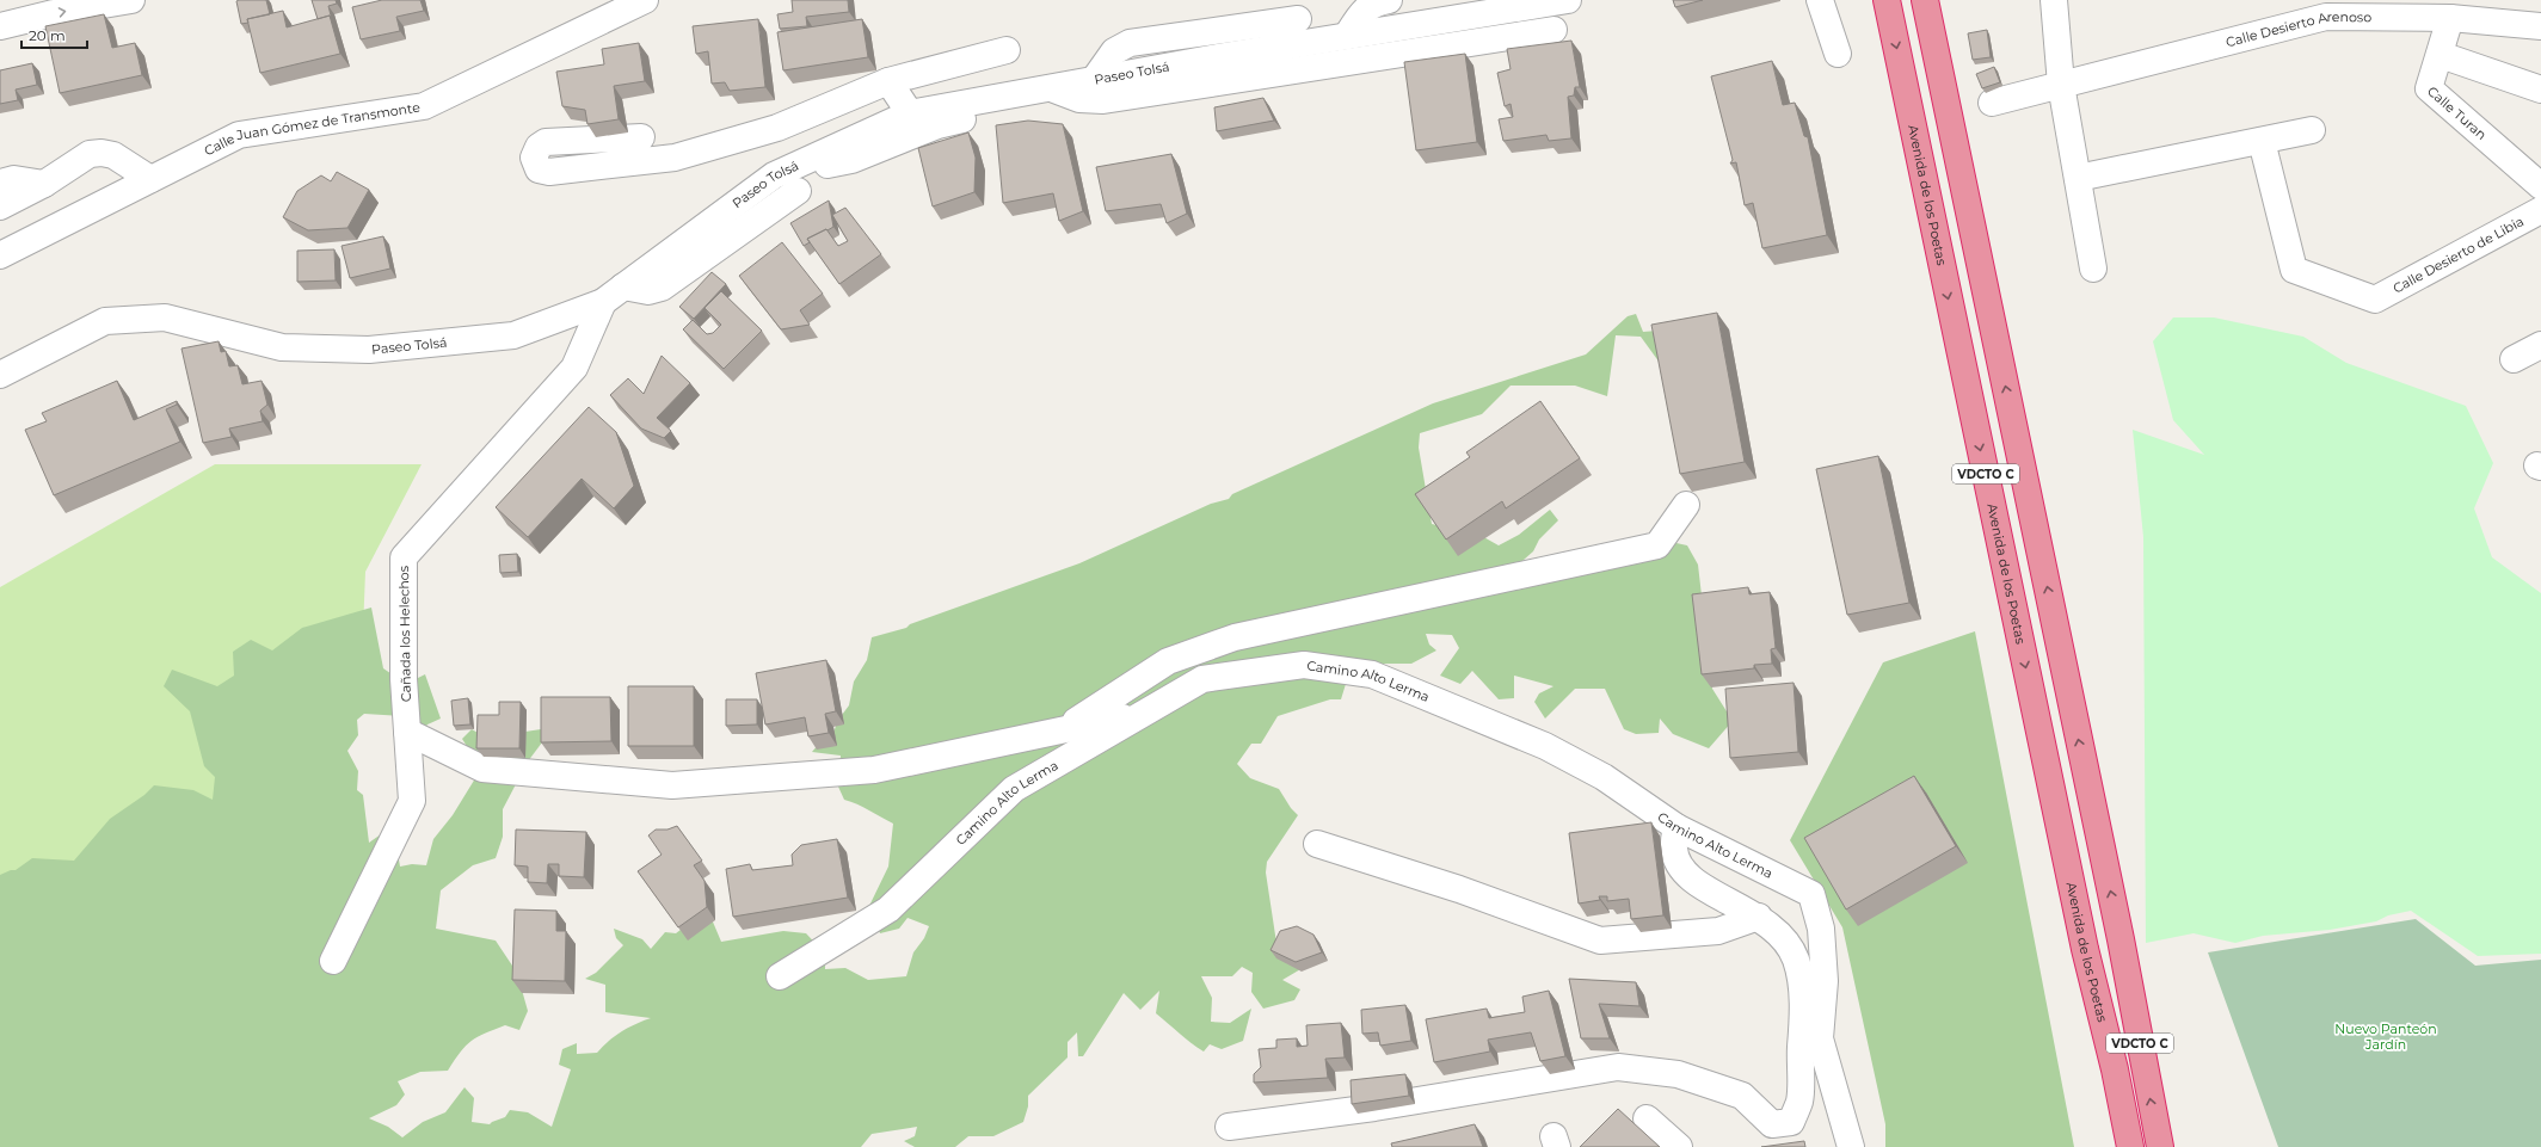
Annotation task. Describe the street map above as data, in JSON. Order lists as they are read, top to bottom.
{
  "streets": {
    "highway": ["Avenida de los Poetas", "VDCTO C"],
    "street": [
      "Calle Desierto Arenoso",
      "Paseo Tolsá",
      "Calle Turan",
      "Calle Juan Gómez de Transmonte",
      "Calle Desierto de Libia",
      "Cañada los Helechos",
      "Camino Alto Lerma"
    ]
  },
  "crossings": [
    ["Calle Desierto Arenoso", "Calle Turan"],
    ["Paseo Tolsá", "Cañada los Helechos"]
  ],
  "parks": ["Nuevo Panteón Jardín"],
  "scale_bar": "20 m"
}
